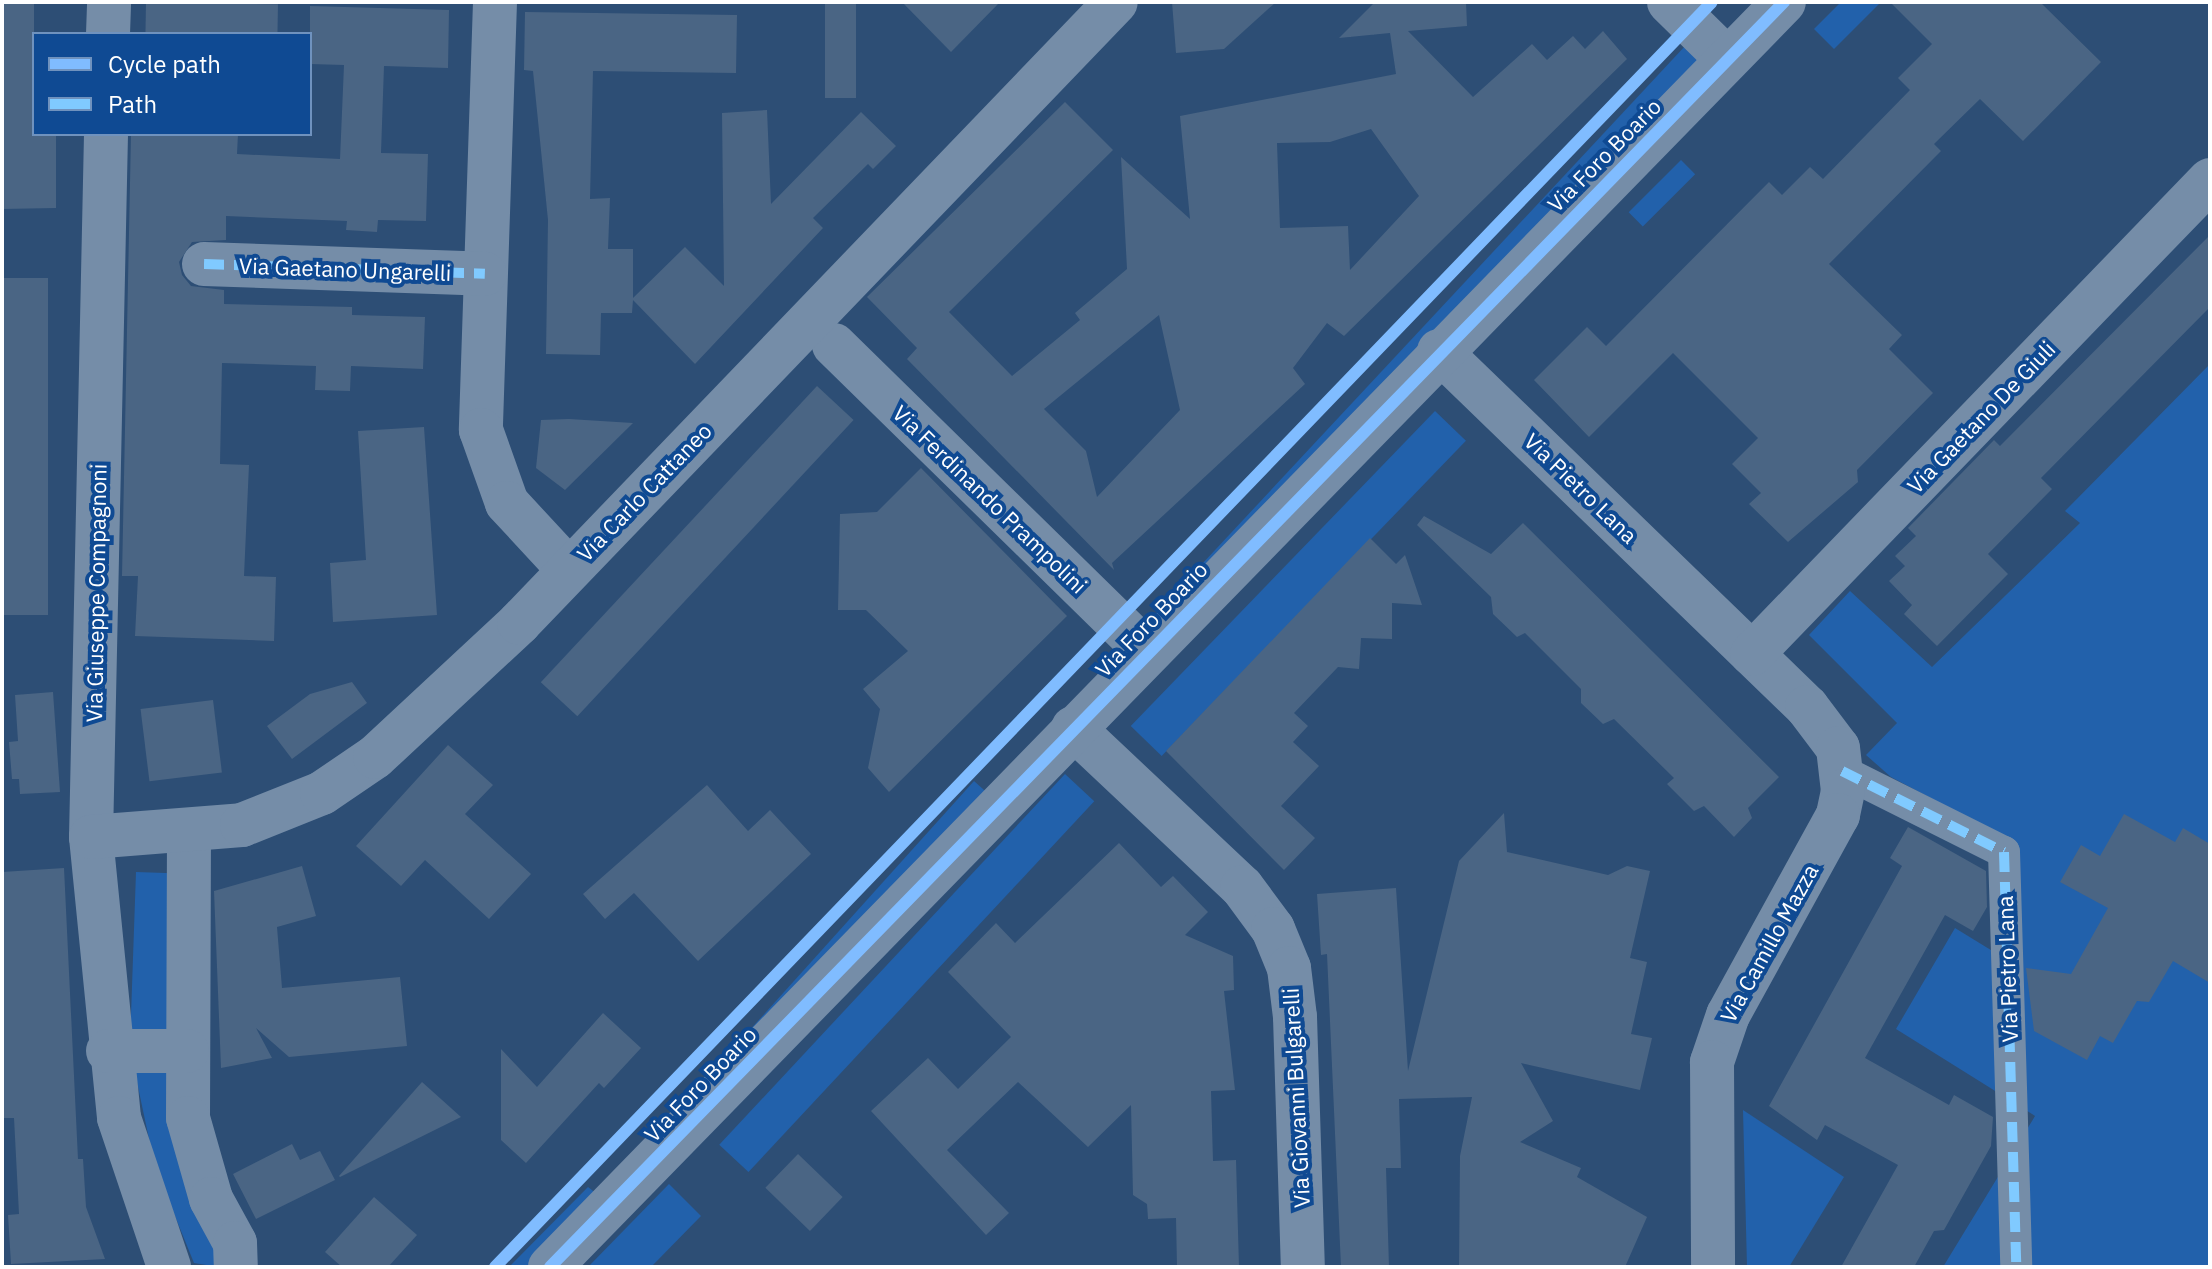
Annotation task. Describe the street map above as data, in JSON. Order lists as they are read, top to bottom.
{
  "streets": {
    "street": [
      "Via Foro Boario",
      "Via Gaetano Ungarelli",
      "Via Gaetano De Giuli",
      "Via Pietro Lana",
      "Via Carlo Cattaneo",
      "Via Ferdinando Prampolini",
      "Via Giuseppe Compagnoni",
      "Via Camillo Mazza",
      "Via Giovanni Bulgarelli"
    ]
  },
  "crossings": [
    ["Via Foro Boario", "Via Pietro Lana"],
    ["Via Foro Boario", "Via Ferdinando Prampolini"],
    ["Via Foro Boario", "Via Giovanni Bulgarelli"],
    ["Via Gaetano De Giuli", "Via Pietro Lana"],
    ["Via Pietro Lana", "Via Camillo Mazza"],
    ["Via Carlo Cattaneo", "Via Giuseppe Compagnoni"]
  ],
  "legend": ["Cycle path", "Path"]
}
